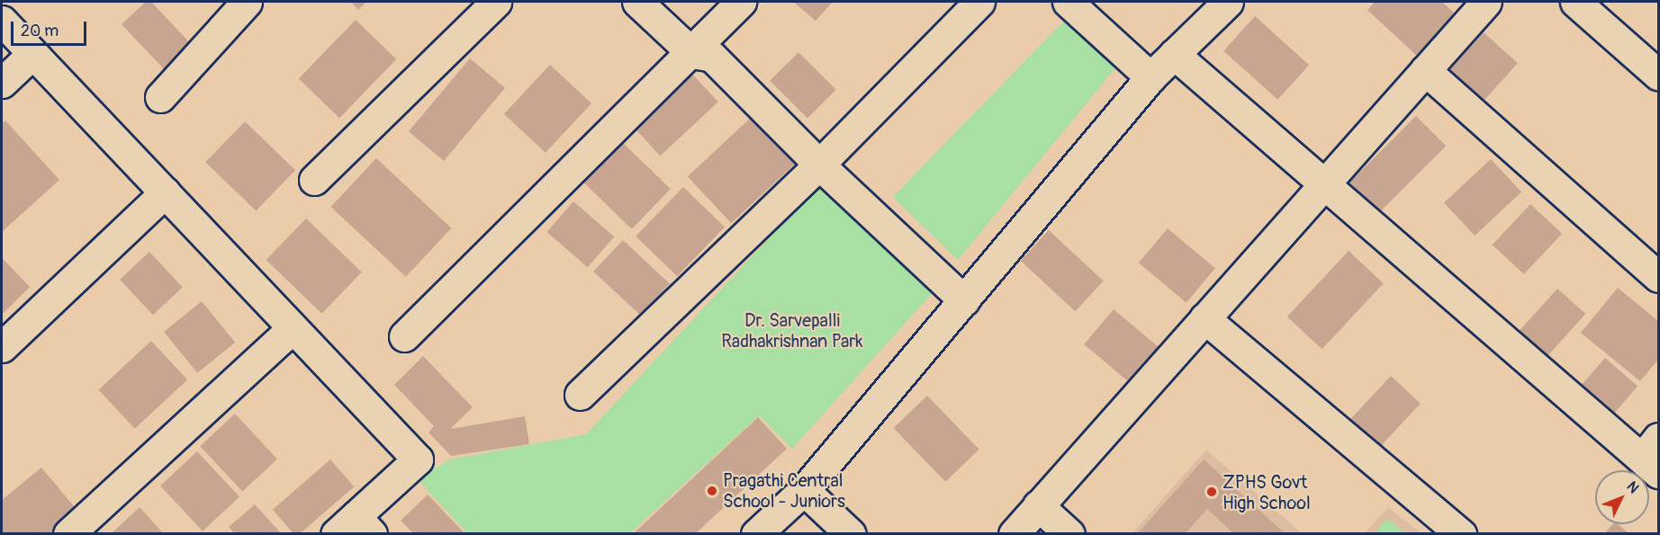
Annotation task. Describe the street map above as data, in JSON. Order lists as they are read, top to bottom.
{
  "parks": ["Dr. Sarvepalli Radhakrishnan Park"],
  "places": ["Pragathi Central School - Juniors", "ZPHS Govt High School"],
  "scale_bar": "20 m",
  "north": "top right"
}
